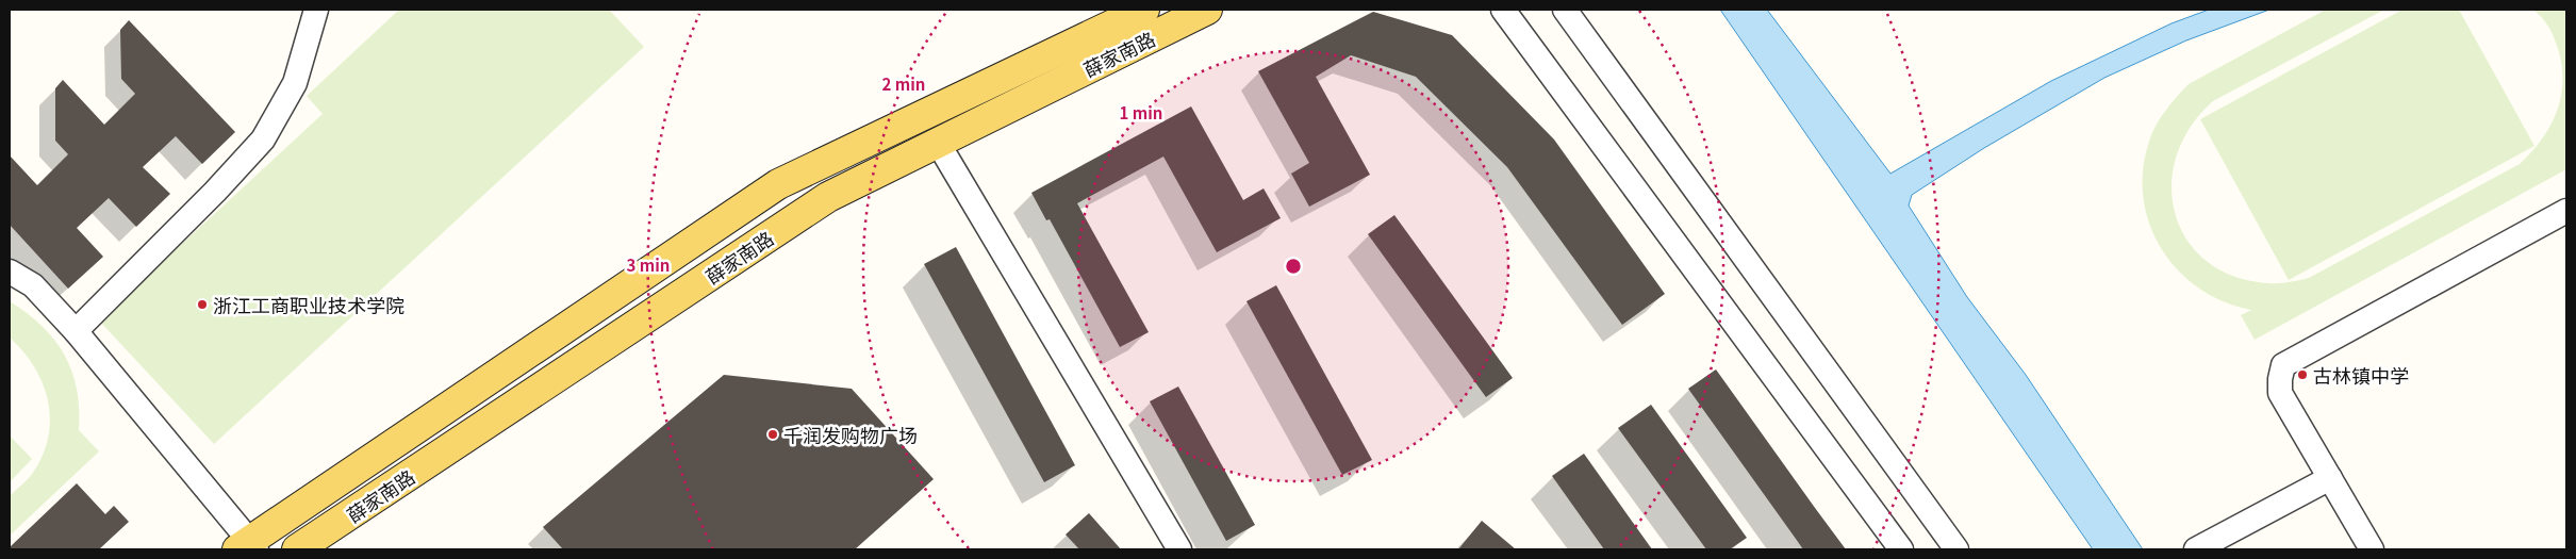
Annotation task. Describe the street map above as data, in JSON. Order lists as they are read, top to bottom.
{
  "streets": {
    "main road": ["薛家南路"]
  },
  "places": ["浙江工商职业技术学院", "古林镇中学", "千润发购物广场"],
  "rings": ["2 min", "1 min", "3 min"]
}
